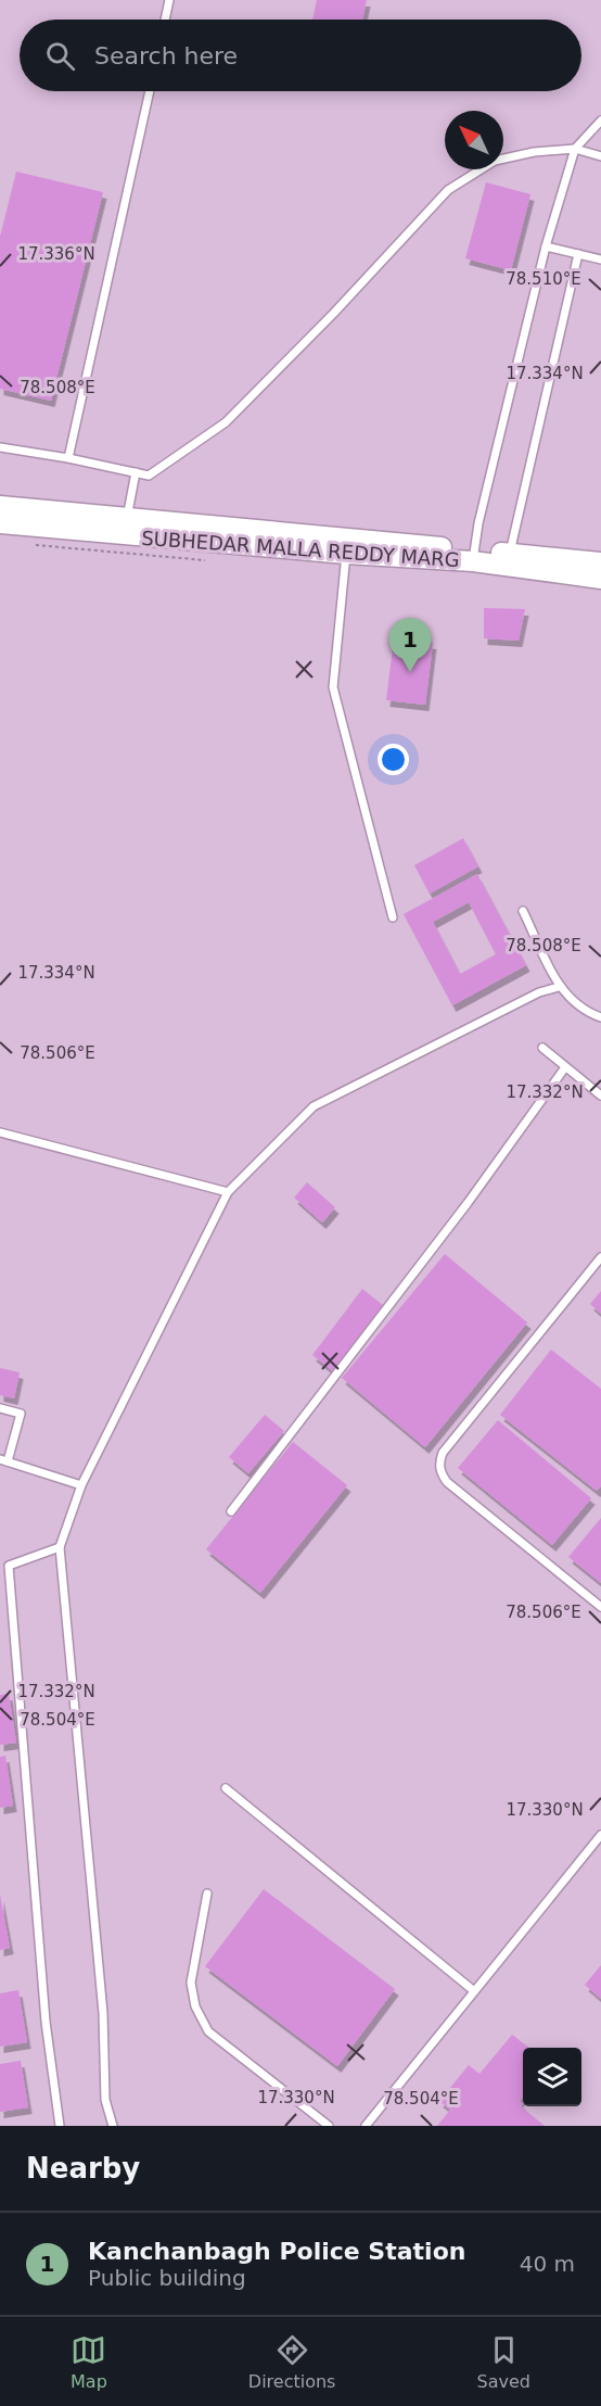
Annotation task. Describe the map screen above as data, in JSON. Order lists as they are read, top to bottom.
{
  "streets": {
    "main road": ["SUBHEDAR MALLA REDDY MARG"]
  },
  "north": "top left",
  "page": {
    "search": "Search here",
    "pins": "1",
    "heading": "Nearby",
    "list": [
      {
        "mark": "1",
        "name": "Kanchanbagh Police Station",
        "note": "Public building",
        "value": "40 m"
      }
    ],
    "nav": ["Map", "Directions", "Saved"]
  },
  "coordinates": [
    "17.336°N",
    "78.510°E",
    "17.334°N",
    "78.508°E",
    "78.506°E",
    "17.332°N",
    "78.504°E",
    "17.330°N"
  ]
}
